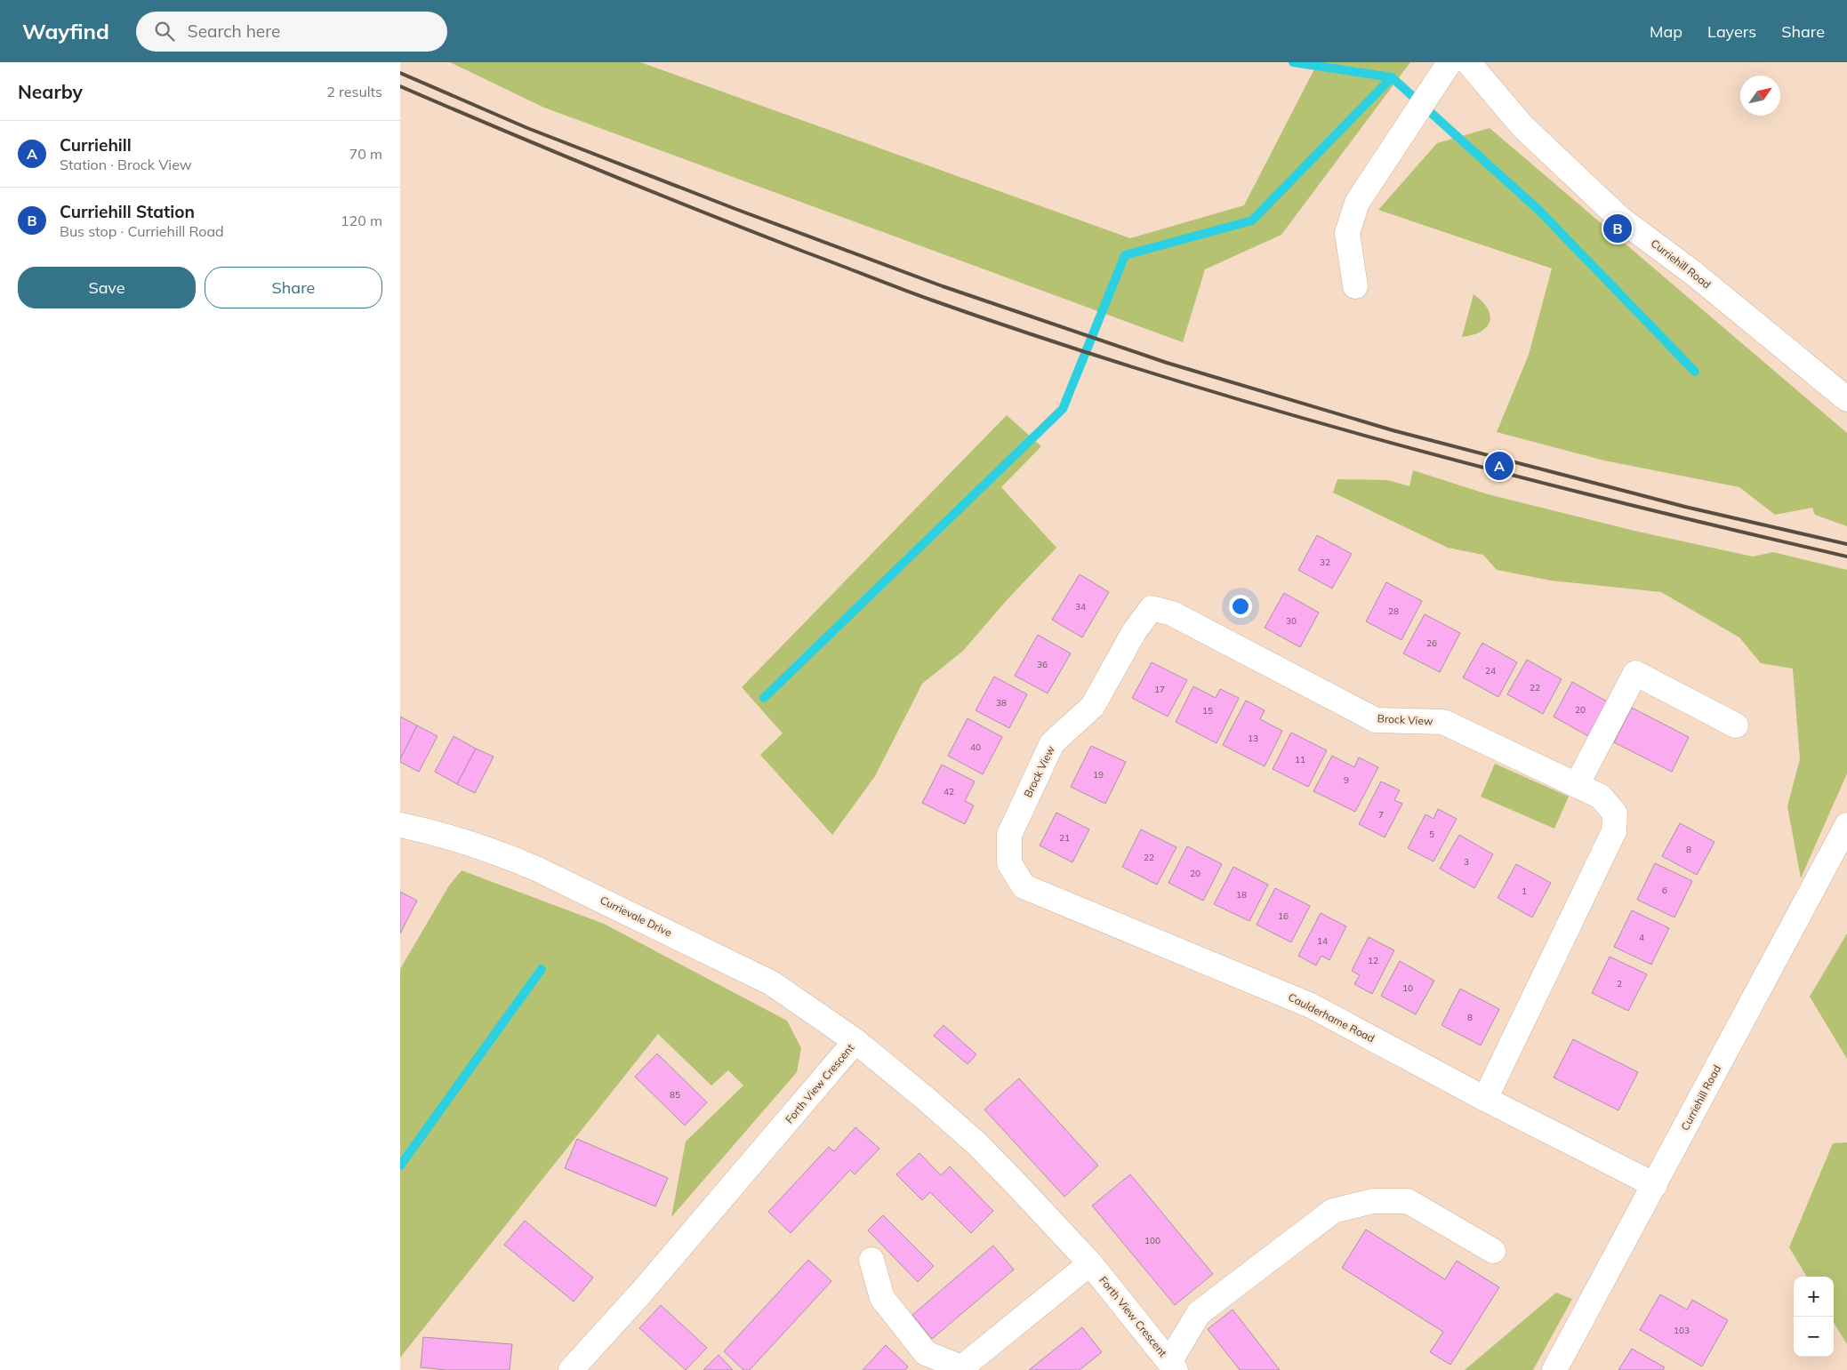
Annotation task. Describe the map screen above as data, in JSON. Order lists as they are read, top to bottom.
{
  "streets": {
    "street": [
      "Curriehill Road",
      "Brock View",
      "Currievale Drive",
      "Caulderhame Road",
      "Forth View Crescent"
    ]
  },
  "crossings": [
    ["Curriehill Road", "Caulderhame Road"],
    ["Brock View", "Caulderhame Road"],
    ["Currievale Drive", "Forth View Crescent"]
  ],
  "house_numbers": [
    "32",
    "34",
    "28",
    "30",
    "26",
    "36",
    "24",
    "22",
    "17",
    "38",
    "20",
    "15",
    "13",
    "40",
    "11",
    "19",
    "9",
    "42",
    "7",
    "5",
    "21",
    "8",
    "22",
    "3",
    "20",
    "6",
    "1",
    "18",
    "16",
    "4",
    "14",
    "12",
    "2",
    "10",
    "8",
    "85",
    "100",
    "103"
  ],
  "north": "top right",
  "page": {
    "header": "Wayfind",
    "search": "Search here",
    "nav": ["Map", "Layers", "Share"],
    "heading": ["Nearby", "2 results"],
    "list": [
      {
        "mark": "A",
        "name": "Curriehill",
        "note": "Station · Brock View",
        "value": "70 m"
      },
      {
        "mark": "B",
        "name": "Curriehill Station",
        "note": "Bus stop · Curriehill Road",
        "value": "120 m"
      }
    ],
    "pins": ["B", "A"],
    "buttons": ["Save", "Share"],
    "map_buttons": ["+", "−"]
  }
}
